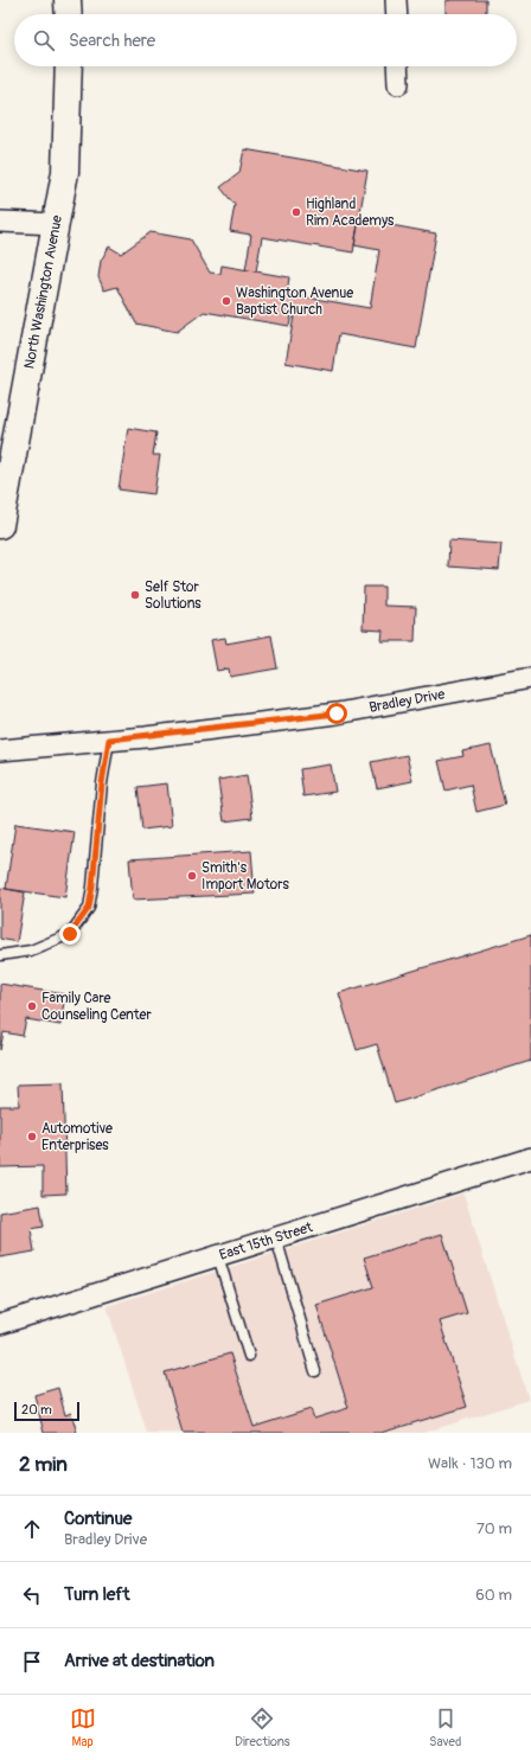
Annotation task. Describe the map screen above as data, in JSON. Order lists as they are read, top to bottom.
{
  "streets": {
    "main road": ["North Washington Avenue"],
    "street": ["Bradley Drive", "East 15th Street"]
  },
  "places": [
    "Highland Rim Academys",
    "Washington Avenue Baptist Church",
    "Self Stor Solutions",
    "Smith's Import Motors",
    "Family Care Counseling Center",
    "Automotive Enterprises"
  ],
  "scale_bar": "20 m",
  "page": {
    "search": "Search here",
    "scale": "20 m",
    "heading": ["2 min", "Walk · 130 m"],
    "list": [
      ["Continue", "Bradley Drive", "70 m"],
      ["Turn left", "60 m"],
      "Arrive at destination"
    ],
    "nav": ["Map", "Directions", "Saved"]
  }
}
